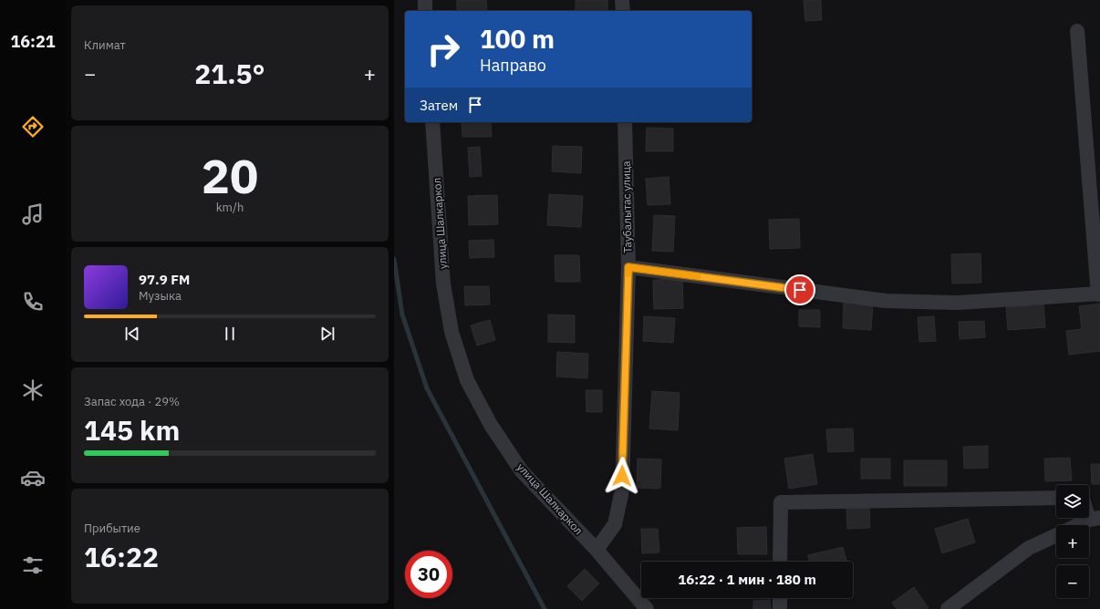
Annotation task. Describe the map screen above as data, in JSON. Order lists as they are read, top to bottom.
{
  "streets": {
    "street": ["Таубалытас улица", "улица Шалкаркол"]
  },
  "crossings": [
    ["Таубалытас улица", "улица Шалкаркол"]
  ],
  "page": {
    "tabs": "16:21",
    "tile": [
      "Климат",
      ["20", "km/h"],
      ["Запас хода · 29%", "145 km"],
      ["Прибытие", "16:22"]
    ],
    "turn": ["100 m", "Направо"],
    "heat": ["−", "21.5°", "+"],
    "then": "Затем",
    "song": ["97.9 FM", "Музыка"],
    "map_buttons": ["+", "−"],
    "limit": "30",
    "trip": "16:22 · 1 мин · 180 m"
  }
}
